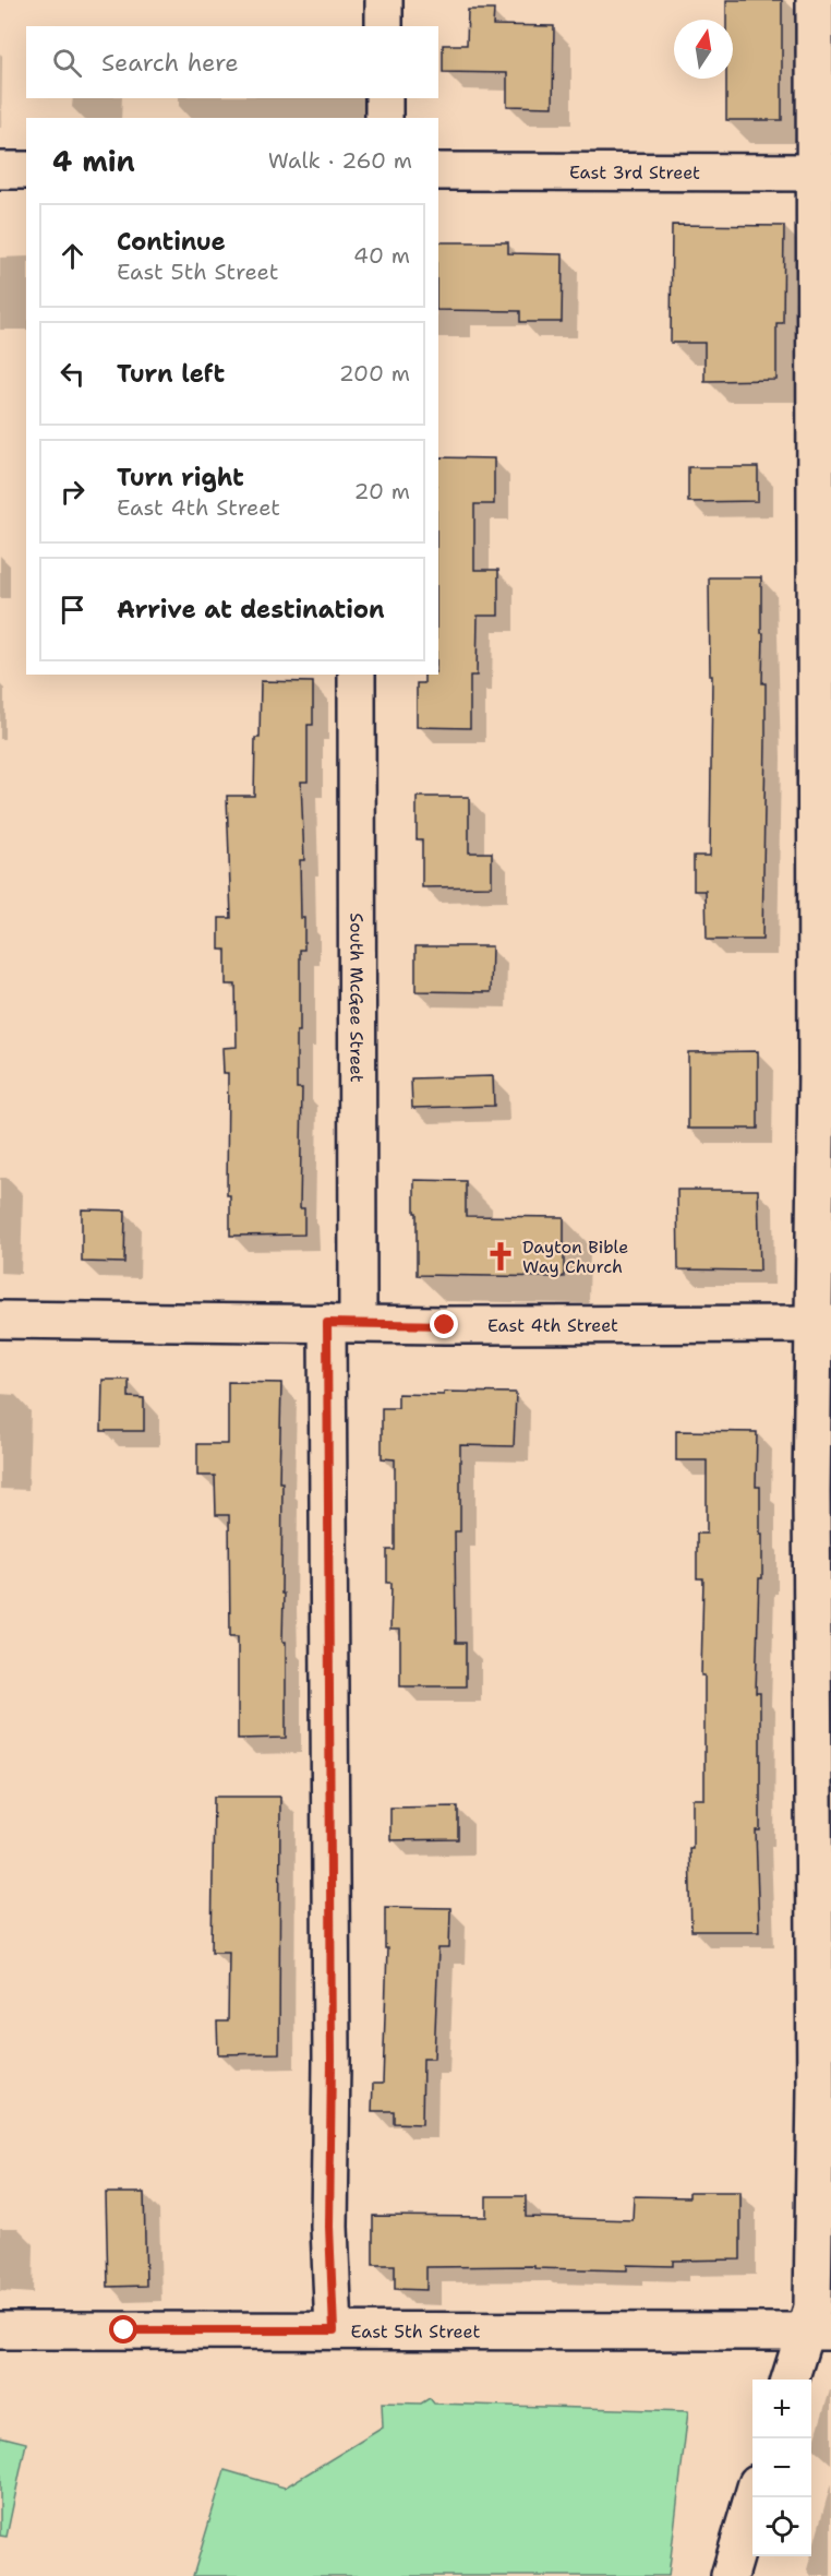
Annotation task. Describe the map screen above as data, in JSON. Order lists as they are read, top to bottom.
{
  "streets": {
    "street": [
      "East 3rd Street",
      "South McGee Street",
      "East 4th Street",
      "East 5th Street"
    ]
  },
  "crossings": [
    ["South McGee Street", "East 4th Street"],
    ["South McGee Street", "East 5th Street"]
  ],
  "places": {
    "church": ["Dayton Bible Way Church"]
  },
  "north": "top",
  "page": {
    "search": "Search here",
    "heading": ["4 min", "Walk · 260 m"],
    "list": [
      ["Continue", "East 5th Street", "40 m"],
      ["Turn left", "200 m"],
      ["Turn right", "East 4th Street", "20 m"],
      "Arrive at destination"
    ],
    "map_buttons": ["+", "−"]
  }
}
